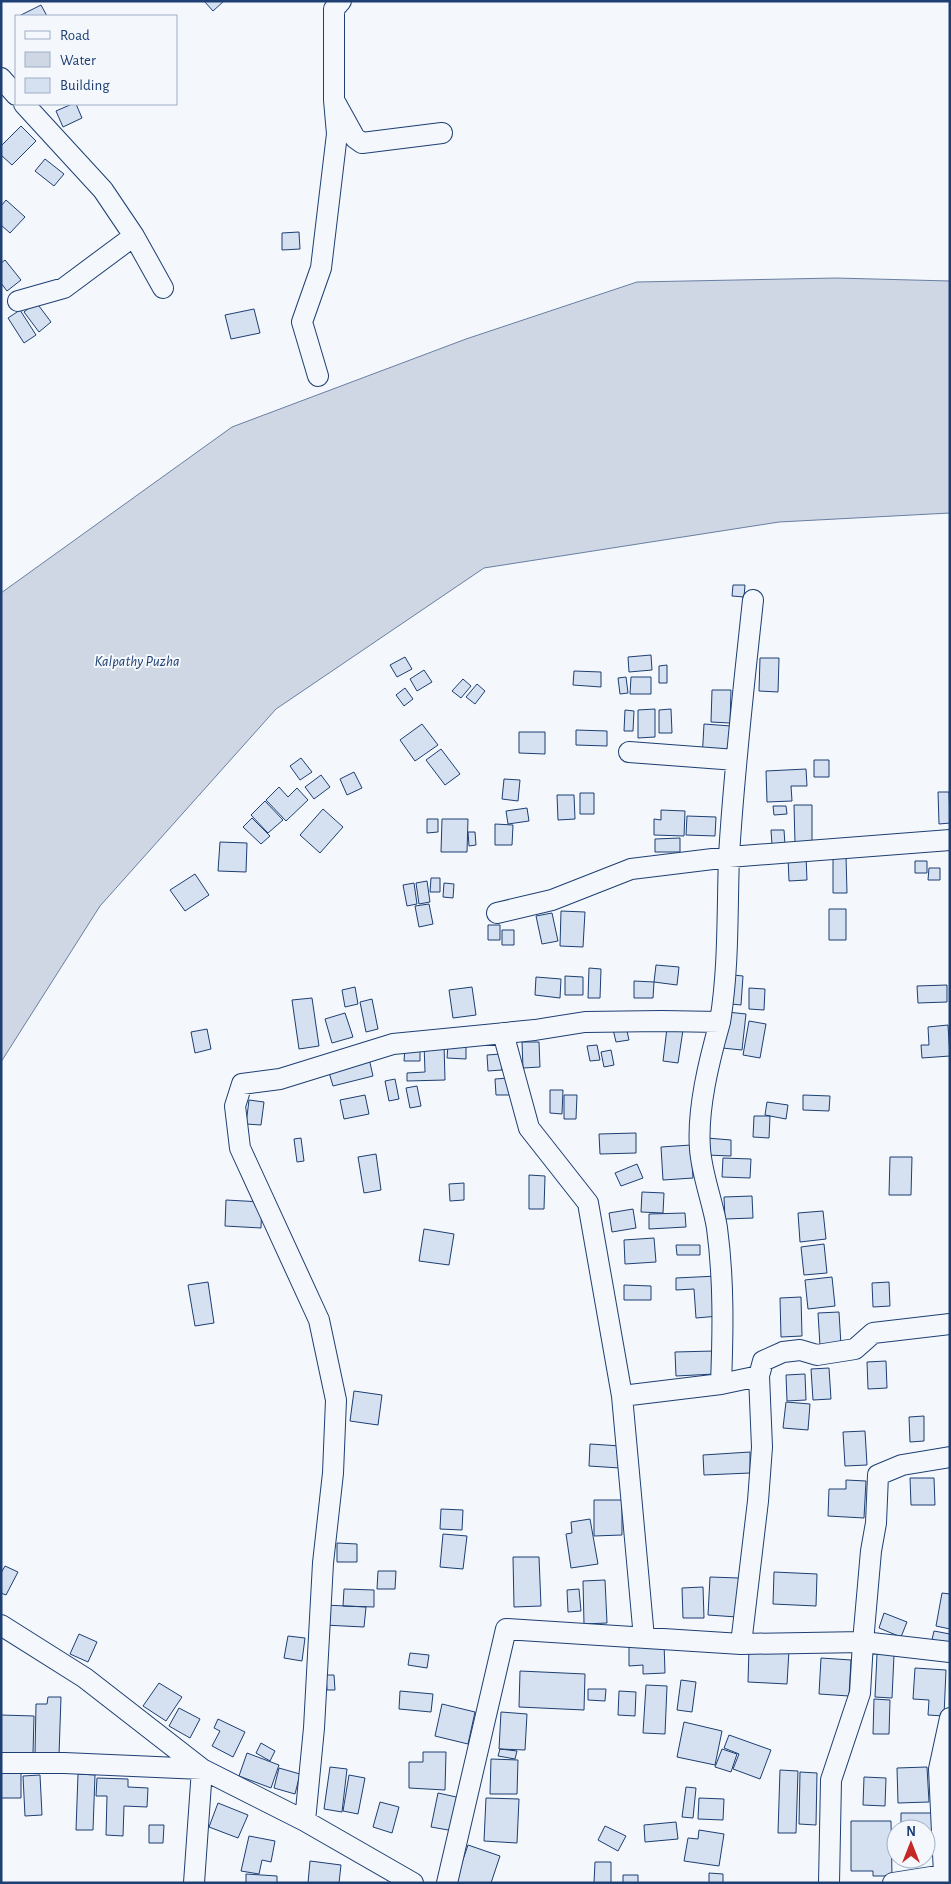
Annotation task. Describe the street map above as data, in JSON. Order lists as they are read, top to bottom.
{
  "water": ["Kalpathy Puzha"],
  "legend": ["Road", "Water", "Building"],
  "north": "top"
}
